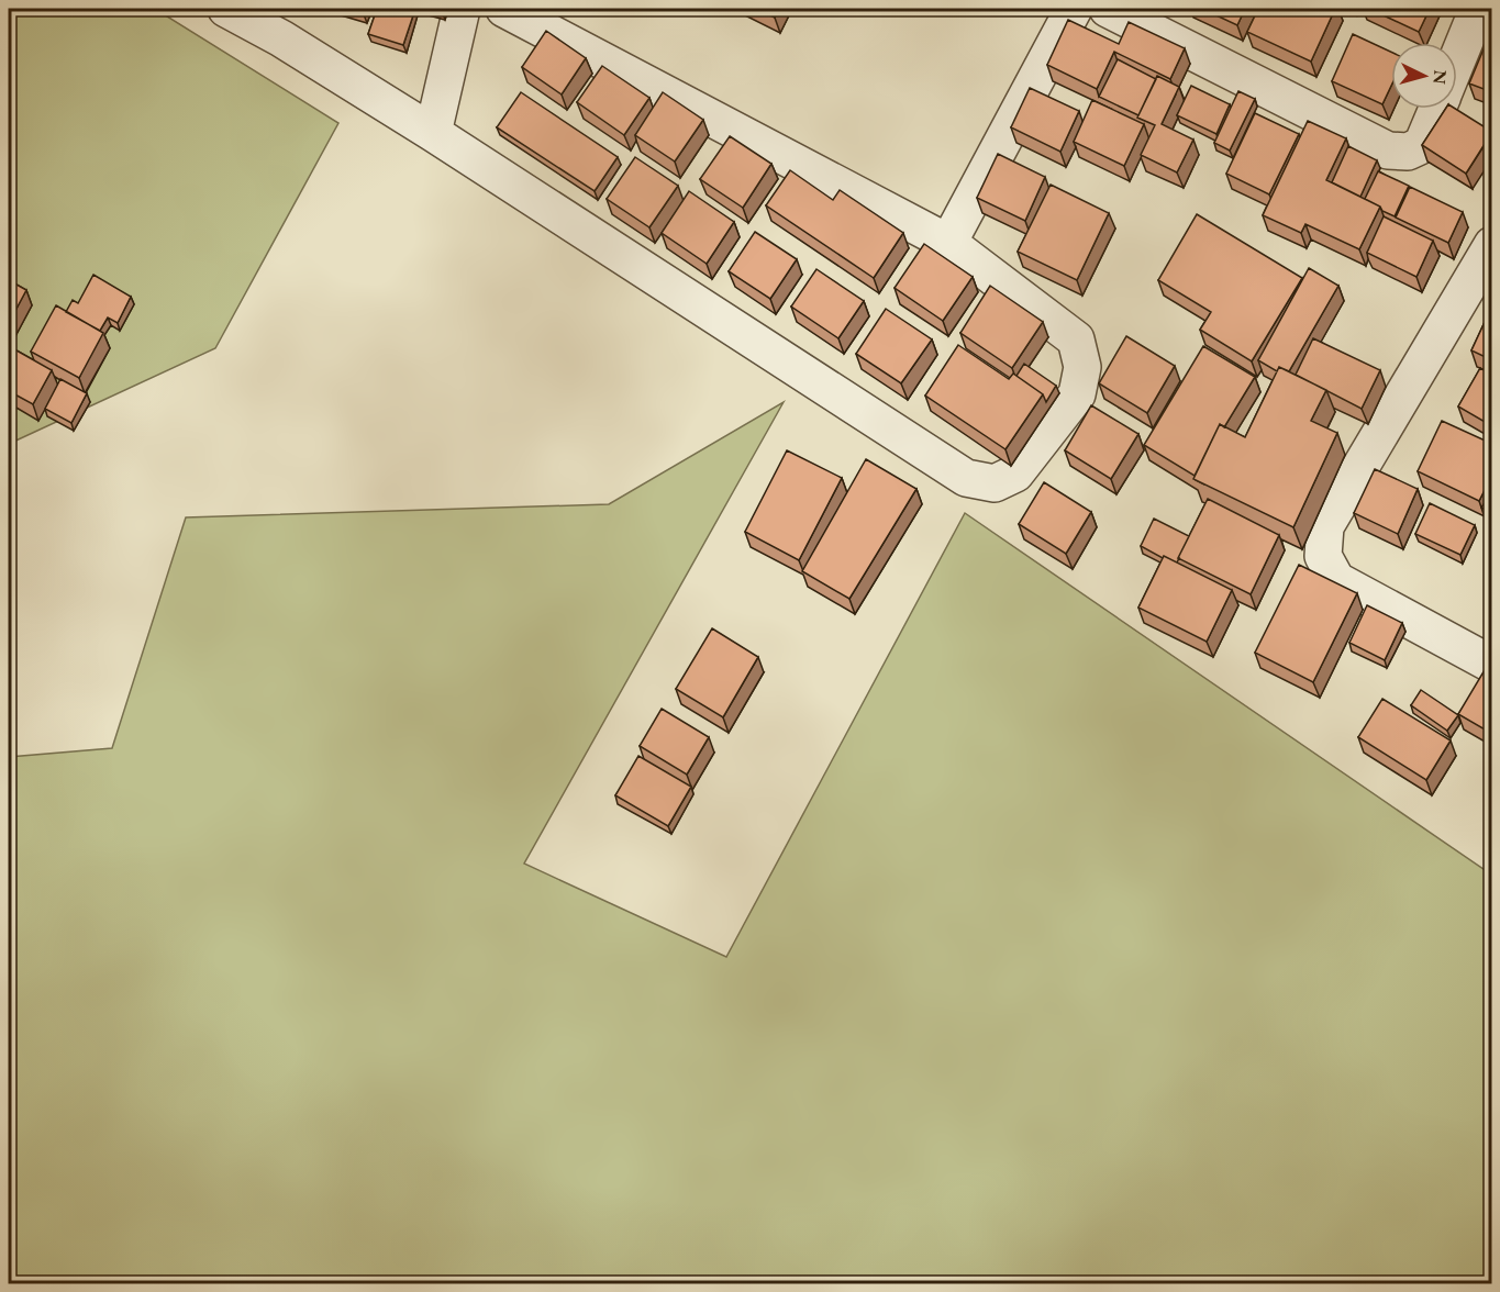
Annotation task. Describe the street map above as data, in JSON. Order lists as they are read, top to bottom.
{
  "north": "right"
}
